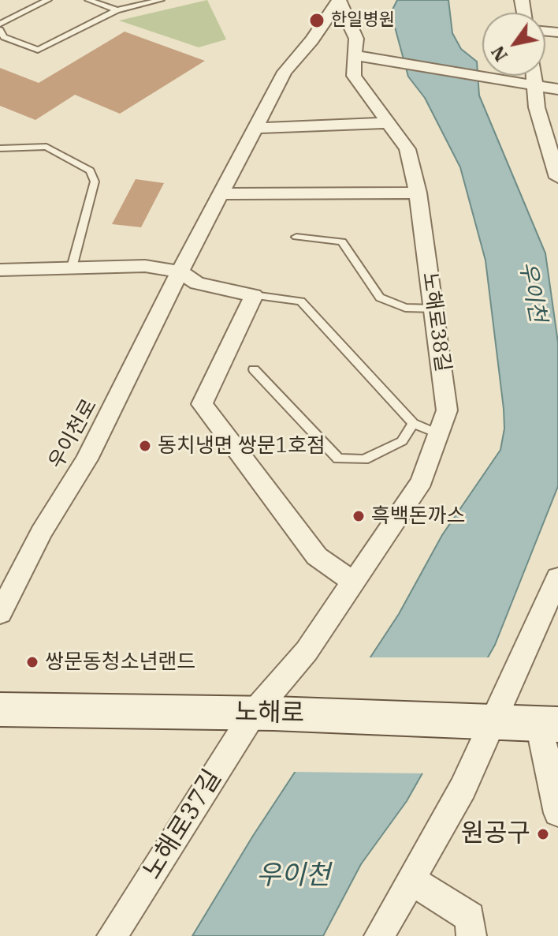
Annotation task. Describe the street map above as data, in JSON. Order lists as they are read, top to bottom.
{
  "streets": {
    "main road": ["노해로"],
    "street": ["노해로38길", "우이천로", "노해로37길"]
  },
  "crossings": [
    ["노해로38길", "우이천로"],
    ["노해로38길", "노해로"],
    ["노해로38길", "노해로37길"],
    ["노해로", "노해로37길"]
  ],
  "water": ["우이천"],
  "places": [
    "한일병원",
    "동치냉면 쌍문1호점",
    "흑백돈까스",
    "쌍문동청소년랜드",
    "원공구"
  ],
  "north": "bottom left"
}
